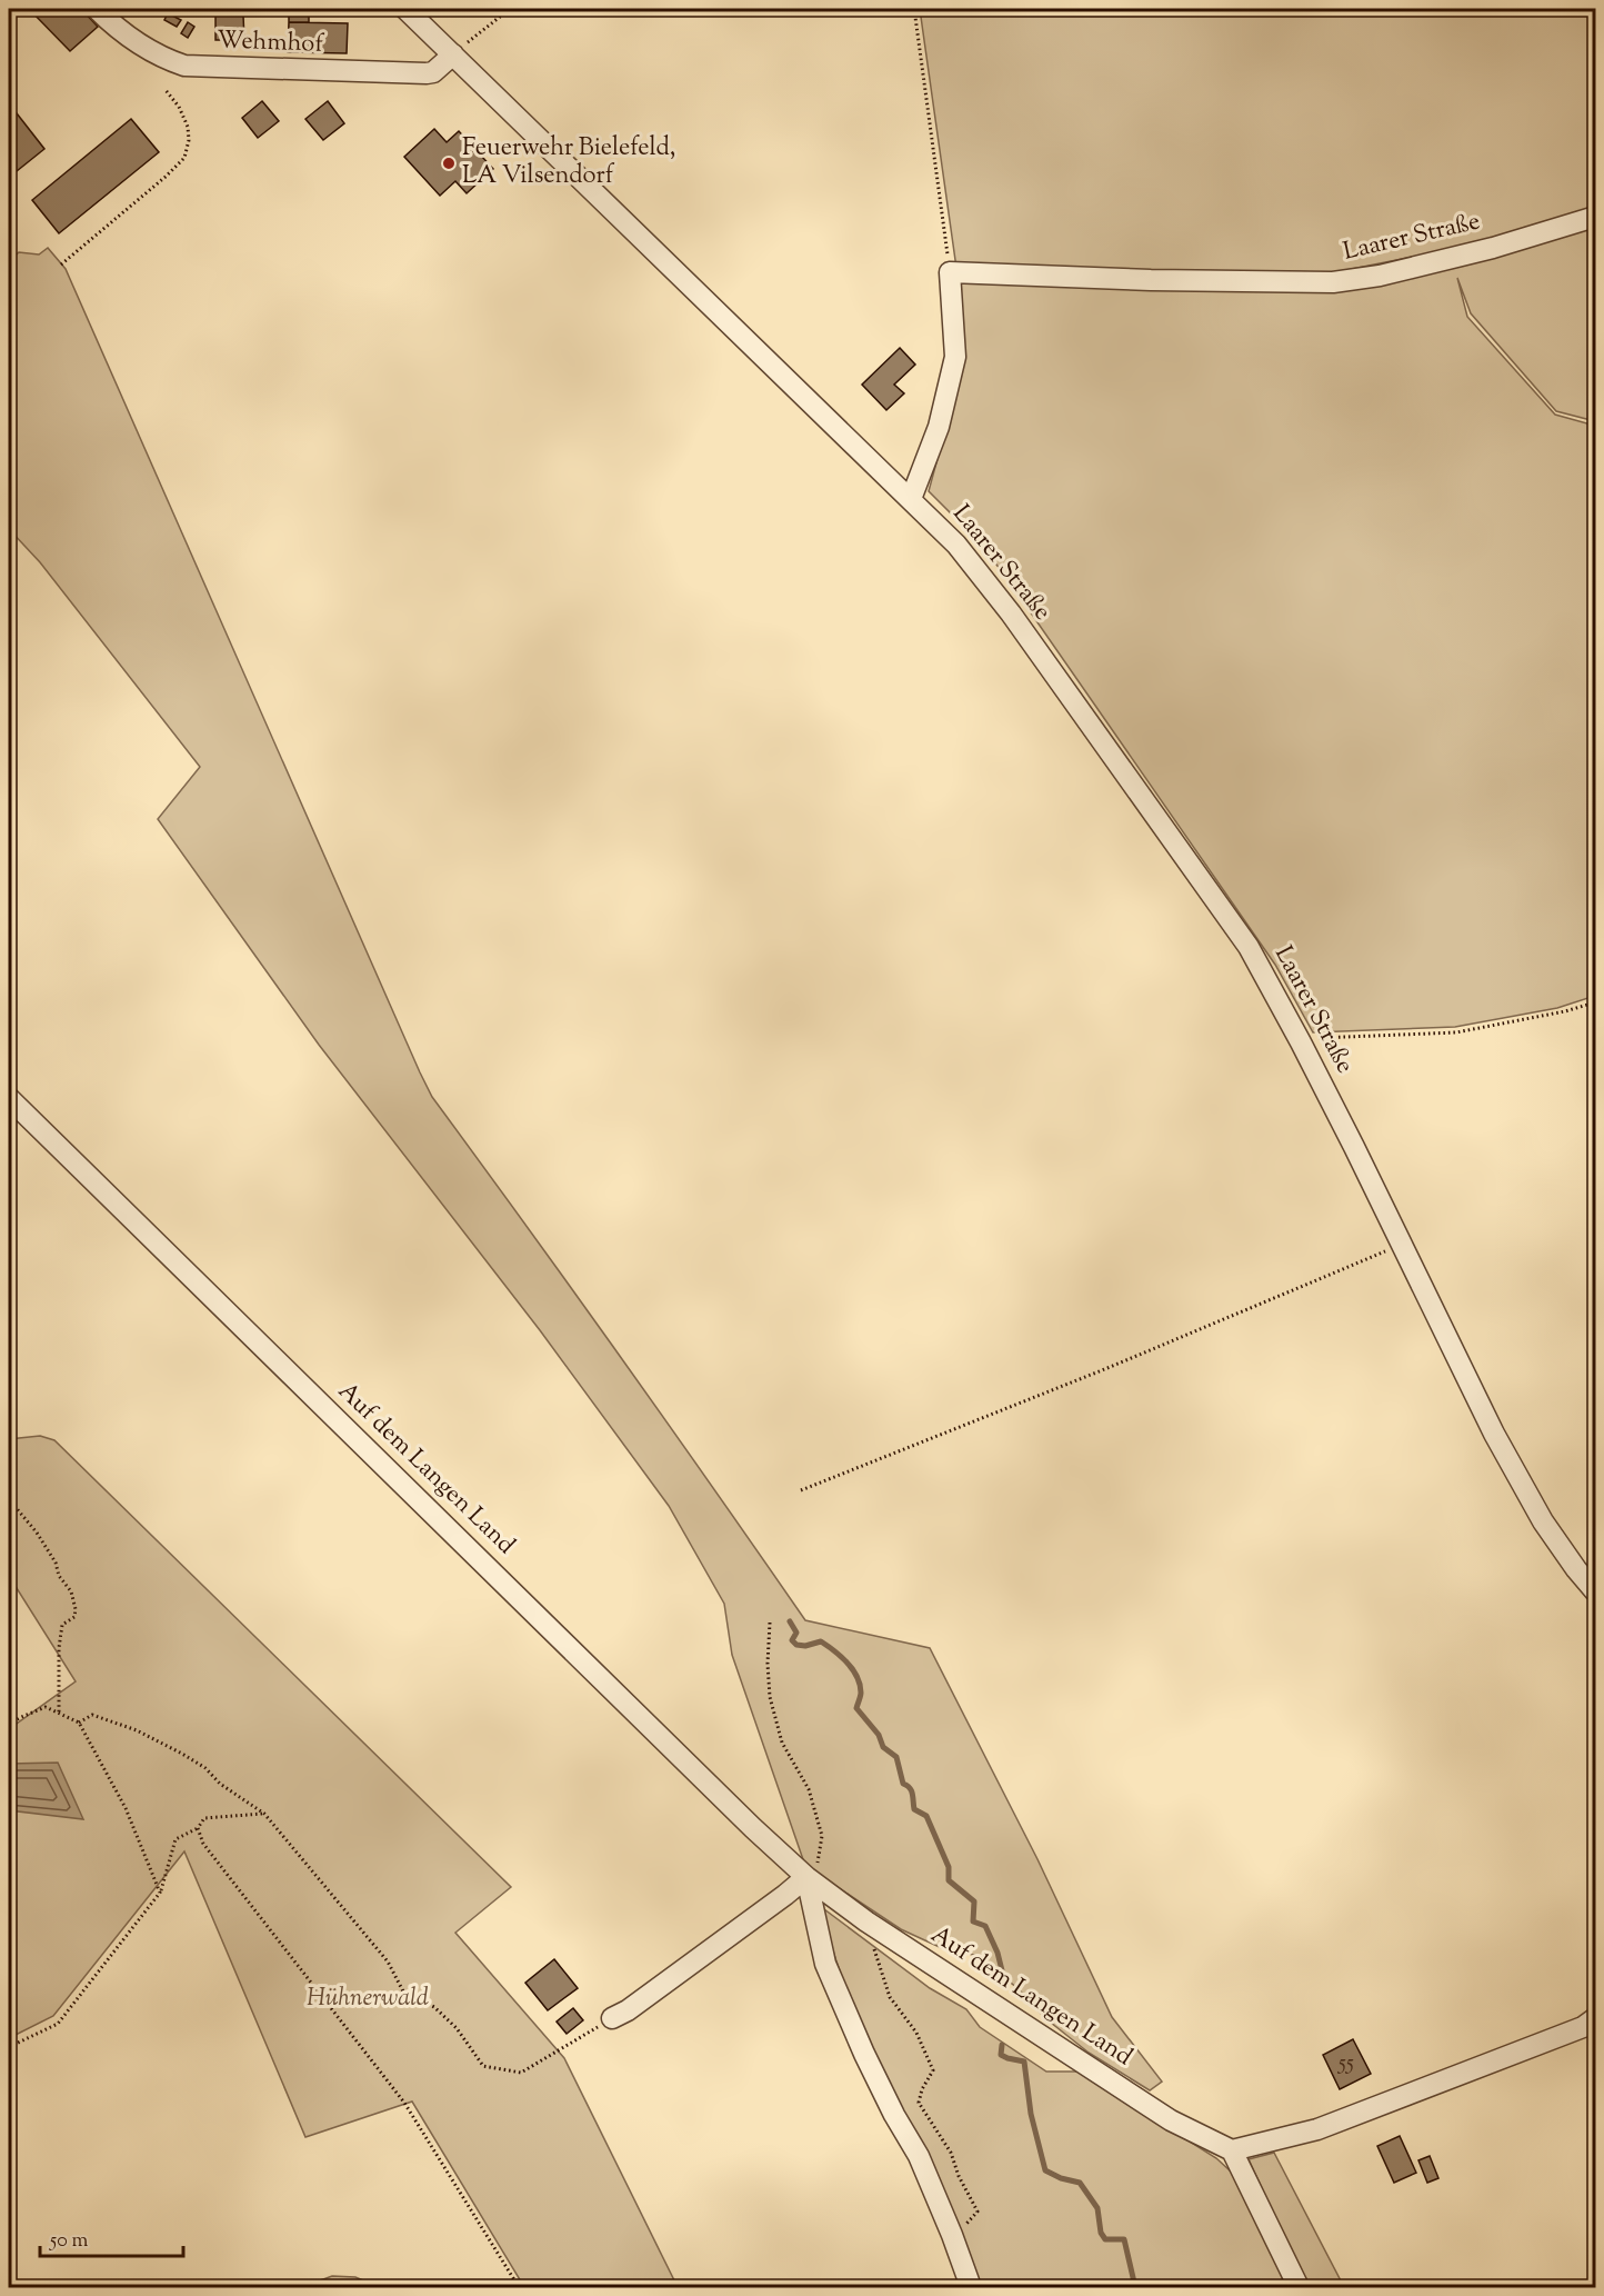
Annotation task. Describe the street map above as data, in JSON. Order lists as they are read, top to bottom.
{
  "streets": {
    "street": ["Wehmhof", "Laarer Straße", "Auf dem Langen Land"]
  },
  "crossings": [
    ["Wehmhof", "Laarer Straße"]
  ],
  "parks": ["Hühnerwald"],
  "places": ["Feuerwehr Bielefeld, LA Vilsendorf"],
  "house_numbers": ["55"],
  "scale_bar": "50 m"
}
